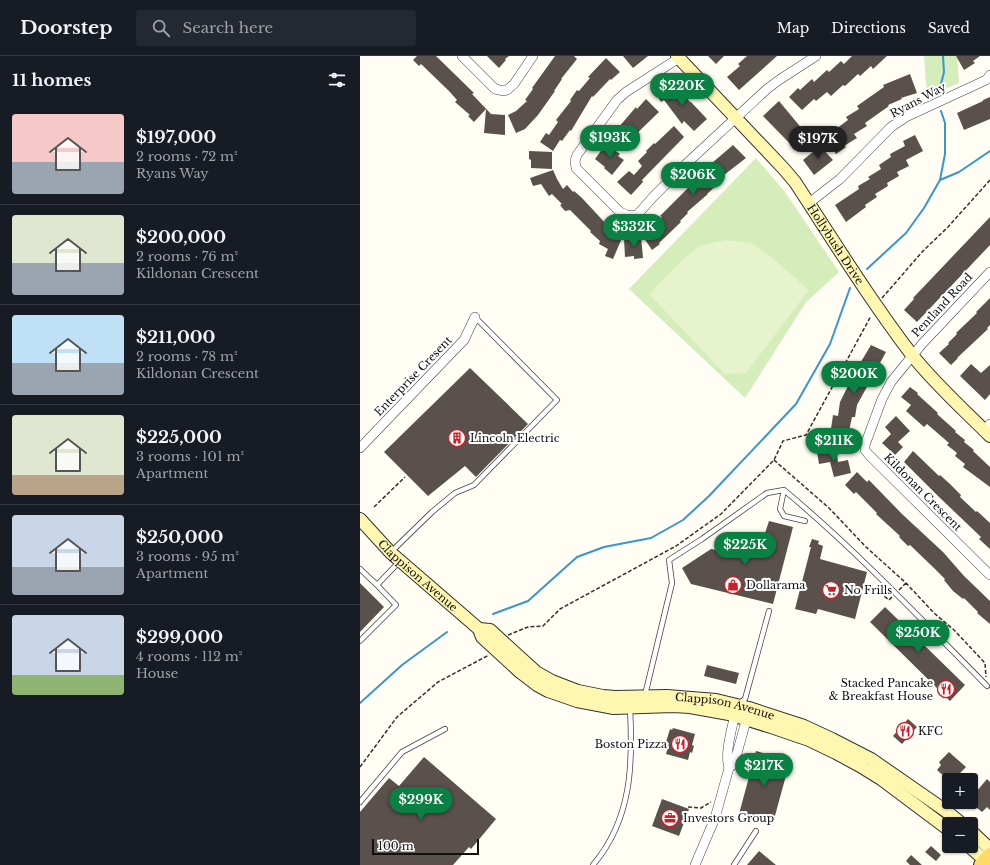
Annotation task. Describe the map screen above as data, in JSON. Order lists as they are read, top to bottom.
{
  "streets": {
    "main road": ["Hollybush Drive", "Clappison Avenue"],
    "street": [
      "Ryans Way",
      "Pentland Road",
      "Enterprise Cresent",
      "Kildonan Crescent"
    ]
  },
  "crossings": [
    ["Ryans Way", "Hollybush Drive"],
    ["Hollybush Drive", "Pentland Road"],
    ["Hollybush Drive", "Kildonan Crescent"],
    ["Pentland Road", "Kildonan Crescent"]
  ],
  "places": {
    "building": ["Lincoln Electric"],
    "shop": ["Dollarama"],
    "supermarket": ["No Frills"],
    "restaurant": ["Stacked Pancake & Breakfast House", "KFC", "Boston Pizza"],
    "office": ["Investors Group"]
  },
  "scale_bar": "100 m",
  "page": {
    "header": "Doorstep",
    "search": "Search here",
    "nav": ["Map", "Directions", "Saved"],
    "heading": "11 homes",
    "price": [
      "$220K",
      "$193K",
      "$197K",
      "$206K",
      "$332K",
      "$200K",
      "$211K",
      "$225K",
      "$250K",
      "$217K",
      "$299K"
    ],
    "list": [
      {
        "name": "$197,000",
        "note": "2 rooms · 72 m² · Ryans Way"
      },
      {
        "name": "$200,000",
        "note": "2 rooms · 76 m² · Kildonan Crescent"
      },
      {
        "name": "$211,000",
        "note": "2 rooms · 78 m² · Kildonan Crescent"
      },
      {
        "name": "$225,000",
        "note": "3 rooms · 101 m² · Apartment"
      },
      {
        "name": "$250,000",
        "note": "3 rooms · 95 m² · Apartment"
      },
      {
        "name": "$299,000",
        "note": "4 rooms · 112 m² · House"
      }
    ],
    "map_buttons": ["+", "−"],
    "scale": "100 m"
  }
}
